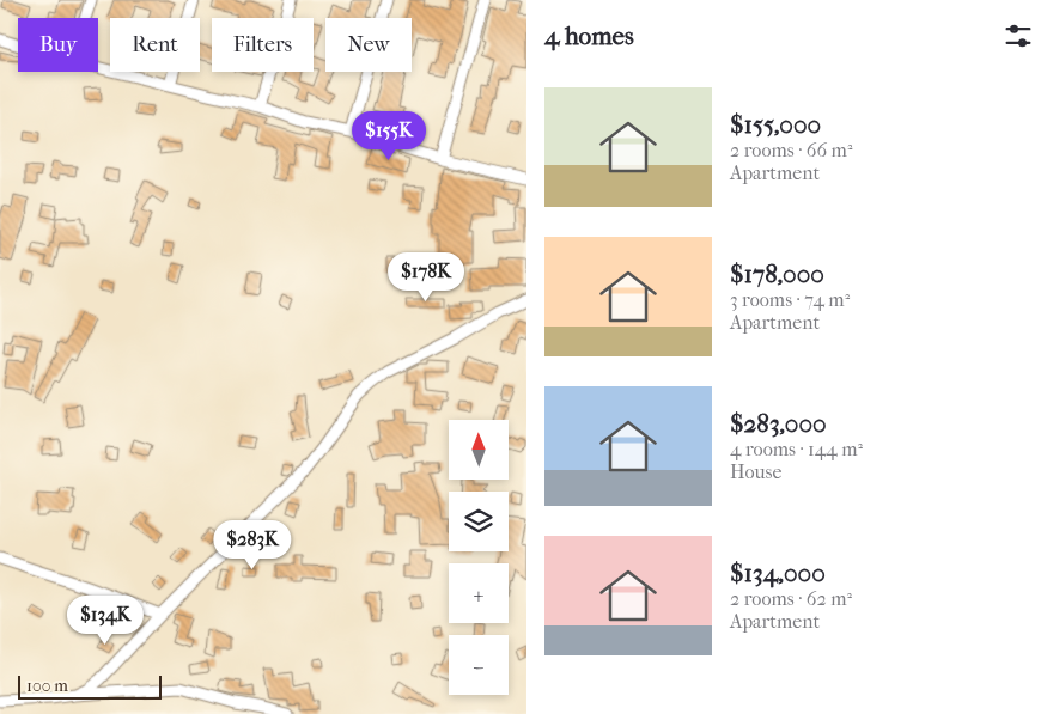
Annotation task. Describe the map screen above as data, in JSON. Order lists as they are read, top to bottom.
{
  "scale_bar": "100 m",
  "north": "top",
  "page": {
    "heading": "4 homes",
    "chip": [
      "Buy",
      "Rent",
      "Filters",
      "New"
    ],
    "list": [
      {
        "name": "$155,000",
        "note": "2 rooms · 66 m² · Apartment"
      },
      {
        "name": "$178,000",
        "note": "3 rooms · 74 m² · Apartment"
      },
      {
        "name": "$283,000",
        "note": "4 rooms · 144 m² · House"
      },
      {
        "name": "$134,000",
        "note": "2 rooms · 62 m² · Apartment"
      }
    ],
    "price": [
      "$155K",
      "$178K",
      "$283K",
      "$134K"
    ],
    "map_buttons": ["+", "−"],
    "scale": "100 m"
  }
}
